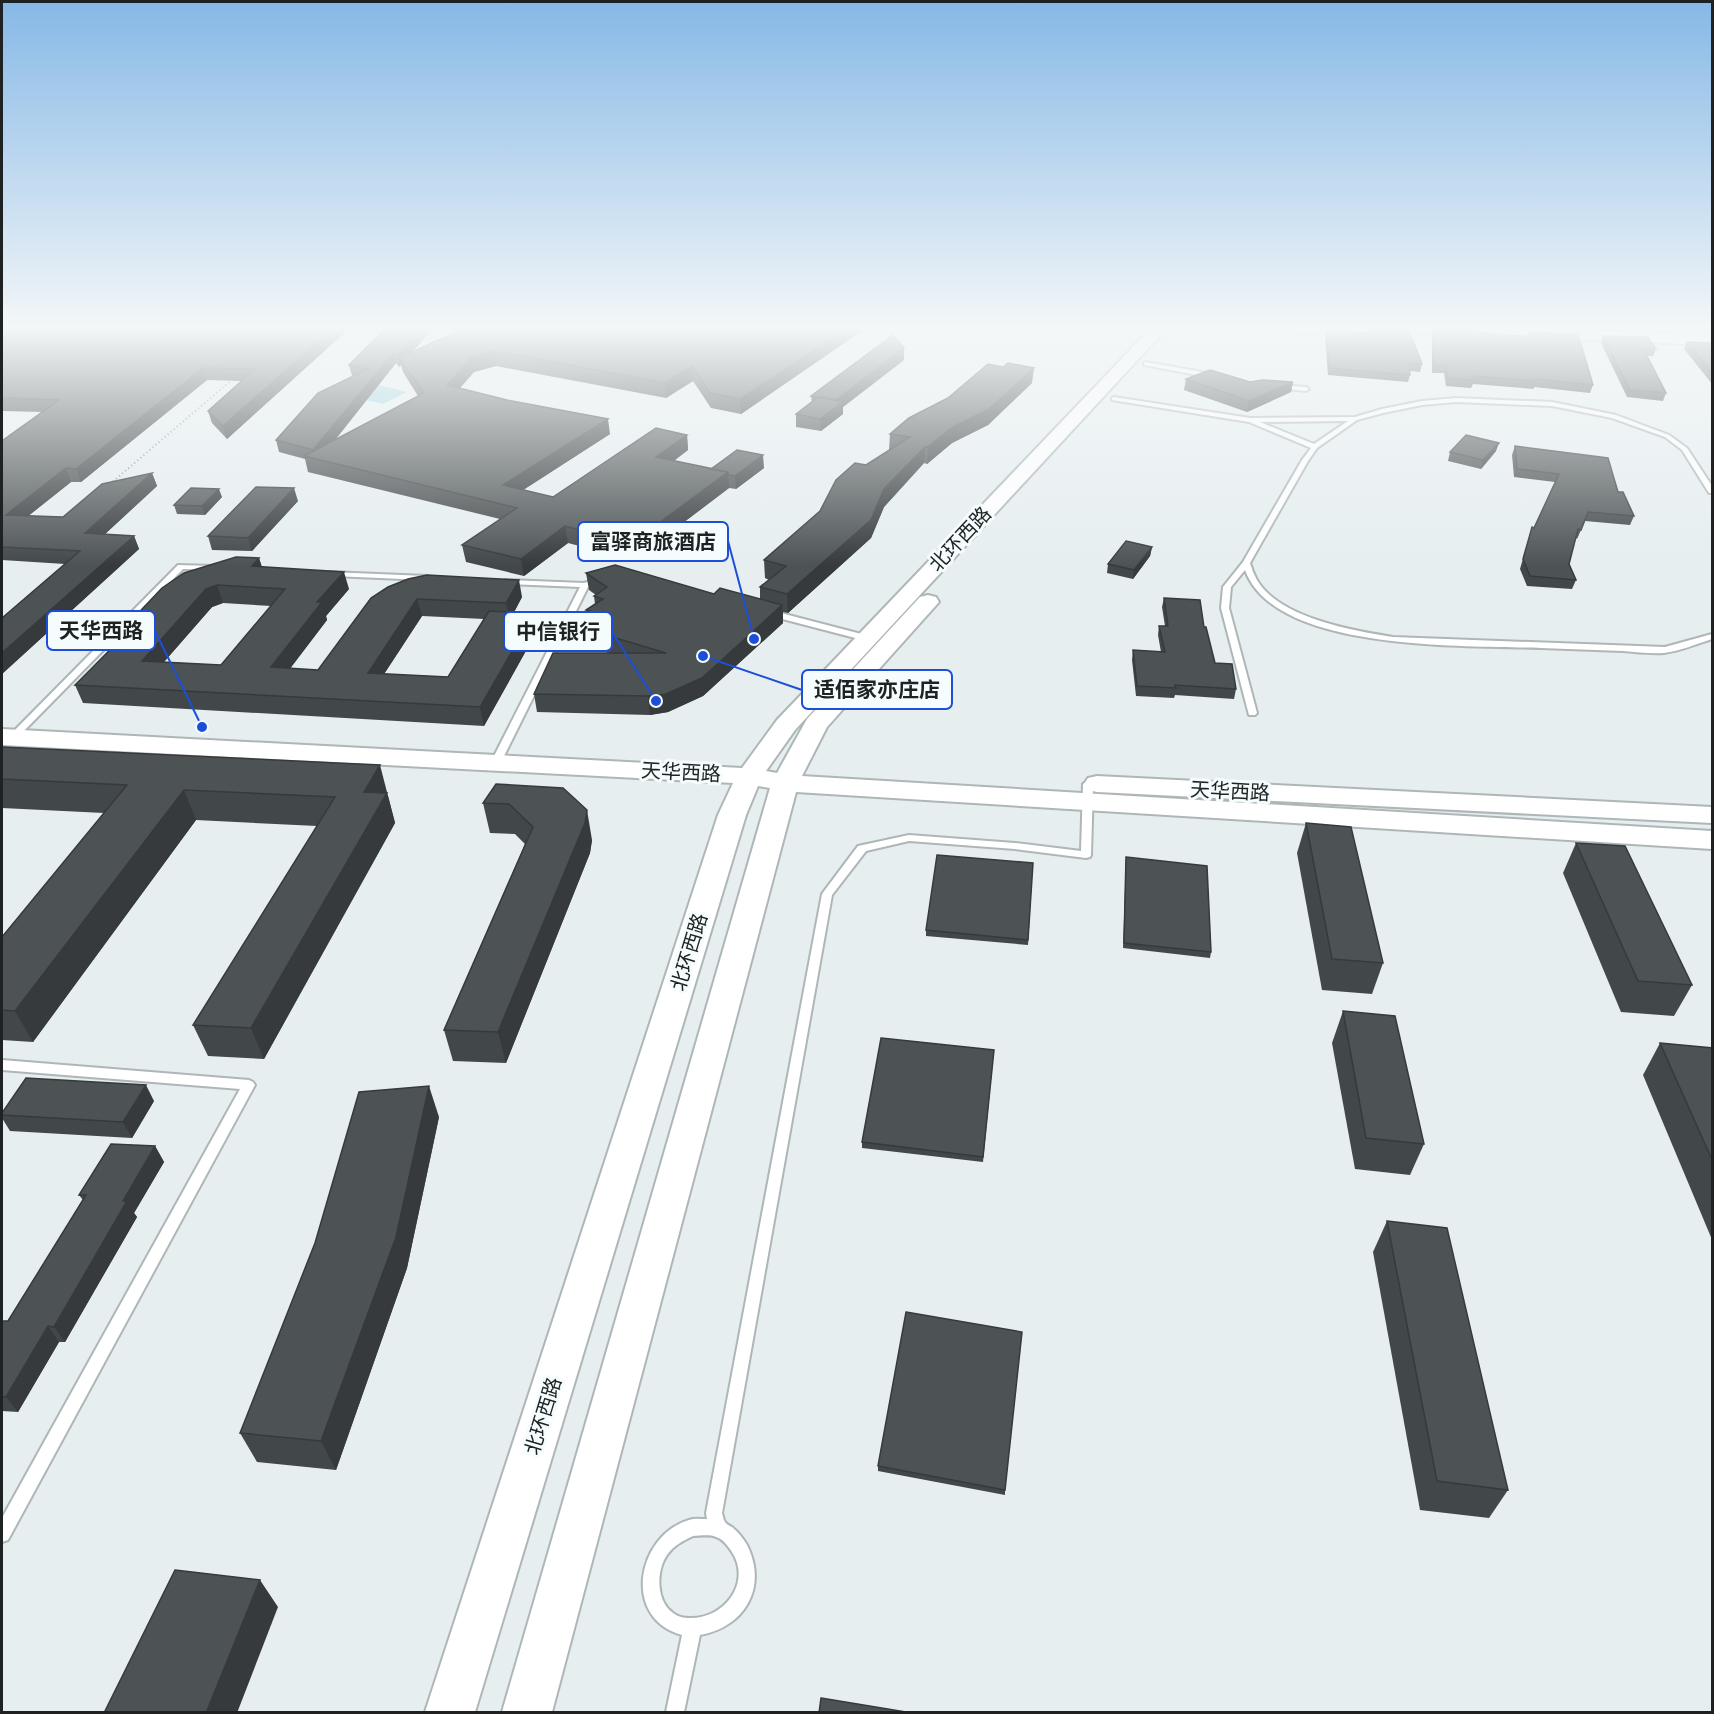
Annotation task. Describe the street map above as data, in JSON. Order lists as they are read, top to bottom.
{
  "streets": {
    "street": ["北环西路", "天华西路"]
  },
  "crossings": [
    ["北环西路", "天华西路"]
  ],
  "places": [
    "富驿商旅酒店",
    "适佰家亦庄店",
    "中信银行",
    "天华西路"
  ]
}
